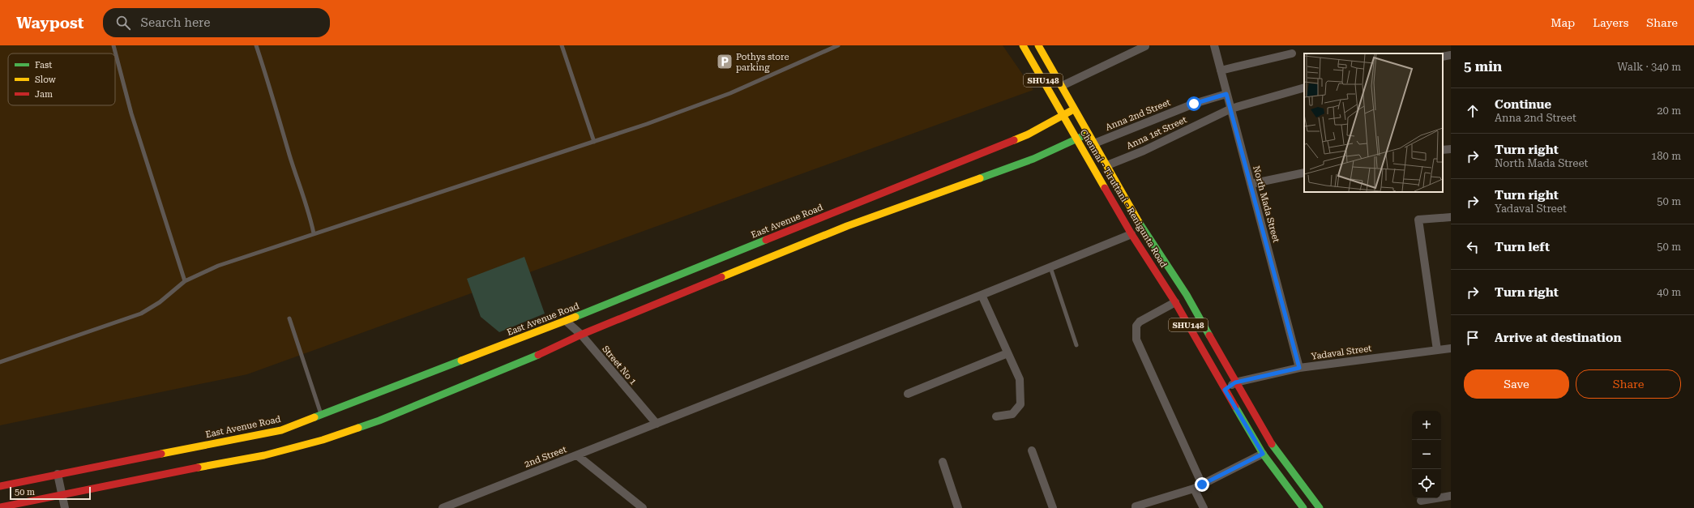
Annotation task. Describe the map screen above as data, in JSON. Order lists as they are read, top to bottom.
{
  "streets": {
    "main road": ["SHU148", "Chennai - Tiruttani - Renigunta Road", "East Avenue Road"],
    "street": [
      "Anna 2nd Street",
      "Anna 1st Street",
      "North Mada Street",
      "Yadaval Street",
      "Street No 1",
      "2nd Street"
    ]
  },
  "crossings": [
    ["Anna 2nd Street", "Chennai - Tiruttani - Renigunta Road"],
    ["Anna 2nd Street", "North Mada Street"],
    ["Anna 1st Street", "Chennai - Tiruttani - Renigunta Road"],
    ["Anna 1st Street", "North Mada Street"],
    ["Chennai - Tiruttani - Renigunta Road", "East Avenue Road"],
    ["Chennai - Tiruttani - Renigunta Road", "Yadaval Street"],
    ["Chennai - Tiruttani - Renigunta Road", "2nd Street"],
    ["North Mada Street", "Yadaval Street"],
    ["East Avenue Road", "Street No 1"],
    ["Street No 1", "2nd Street"]
  ],
  "places": {
    "parking": ["Pothys store parking"]
  },
  "legend": ["Fast", "Slow", "Jam"],
  "scale_bar": "50 m",
  "page": {
    "header": "Waypost",
    "search": "Search here",
    "nav": ["Map", "Layers", "Share"],
    "heading": ["5 min", "Walk · 340 m"],
    "list": [
      ["Continue", "Anna 2nd Street", "20 m"],
      ["Turn right", "North Mada Street", "180 m"],
      ["Turn right", "Yadaval Street", "50 m"],
      ["Turn left", "50 m"],
      ["Turn right", "40 m"],
      "Arrive at destination"
    ],
    "buttons": ["Save", "Share"],
    "map_buttons": ["+", "−"],
    "scale": "50 m"
  }
}
